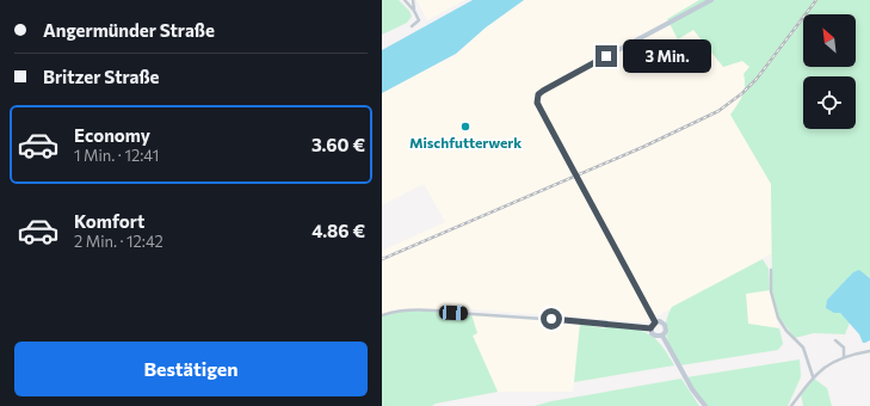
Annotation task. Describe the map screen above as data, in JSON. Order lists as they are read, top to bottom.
{
  "places": ["Mischfutterwerk"],
  "north": "top left",
  "page": {
    "banner": ["Angermünder Straße", "Britzer Straße"],
    "bubble": "3 Min.",
    "list": [
      {
        "name": "Economy",
        "note": "1 Min. · 12:41",
        "value": "3.60 €"
      },
      {
        "name": "Komfort",
        "note": "2 Min. · 12:42",
        "value": "4.86 €"
      }
    ],
    "buttons": "Bestätigen"
  }
}
